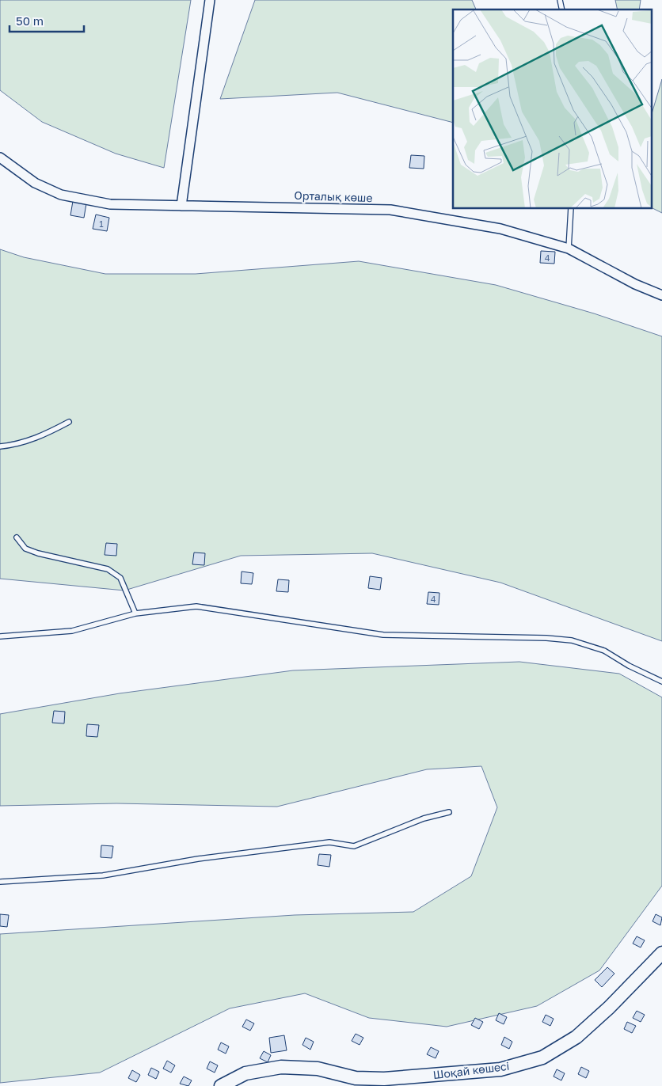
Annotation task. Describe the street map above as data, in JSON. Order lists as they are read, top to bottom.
{
  "streets": {
    "street": ["Орталық көше", "Шоқай көшесі"]
  },
  "house_numbers": ["1", "4", "4"],
  "scale_bar": "50 m"
}
